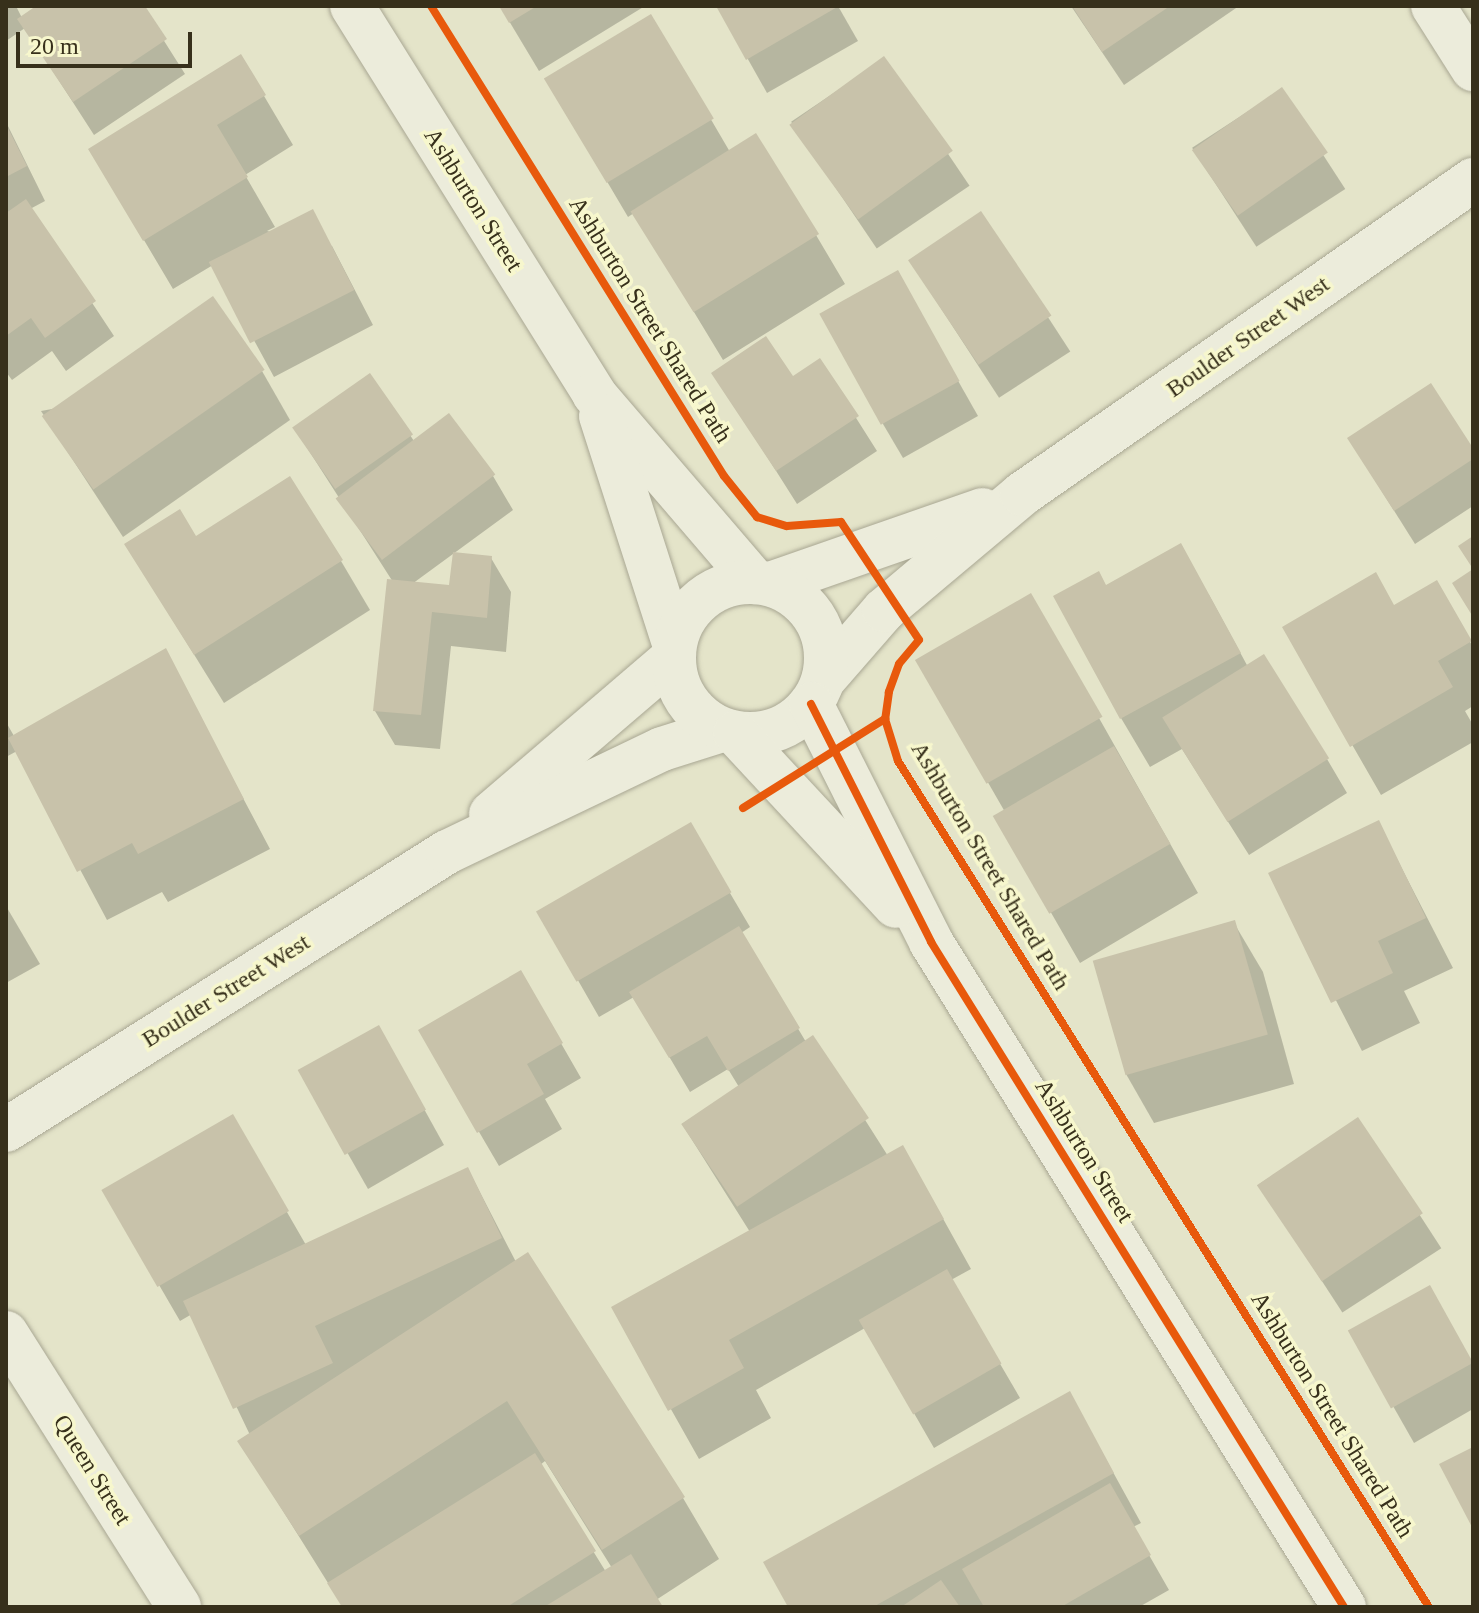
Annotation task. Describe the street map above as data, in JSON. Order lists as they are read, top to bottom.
{
  "streets": {
    "street": ["Ashburton Street", "Boulder Street West", "Queen Street"],
    "cycle path": ["Ashburton Street Shared Path"]
  },
  "crossings": [
    ["Ashburton Street", "Boulder Street West"]
  ],
  "scale_bar": "20 m"
}
